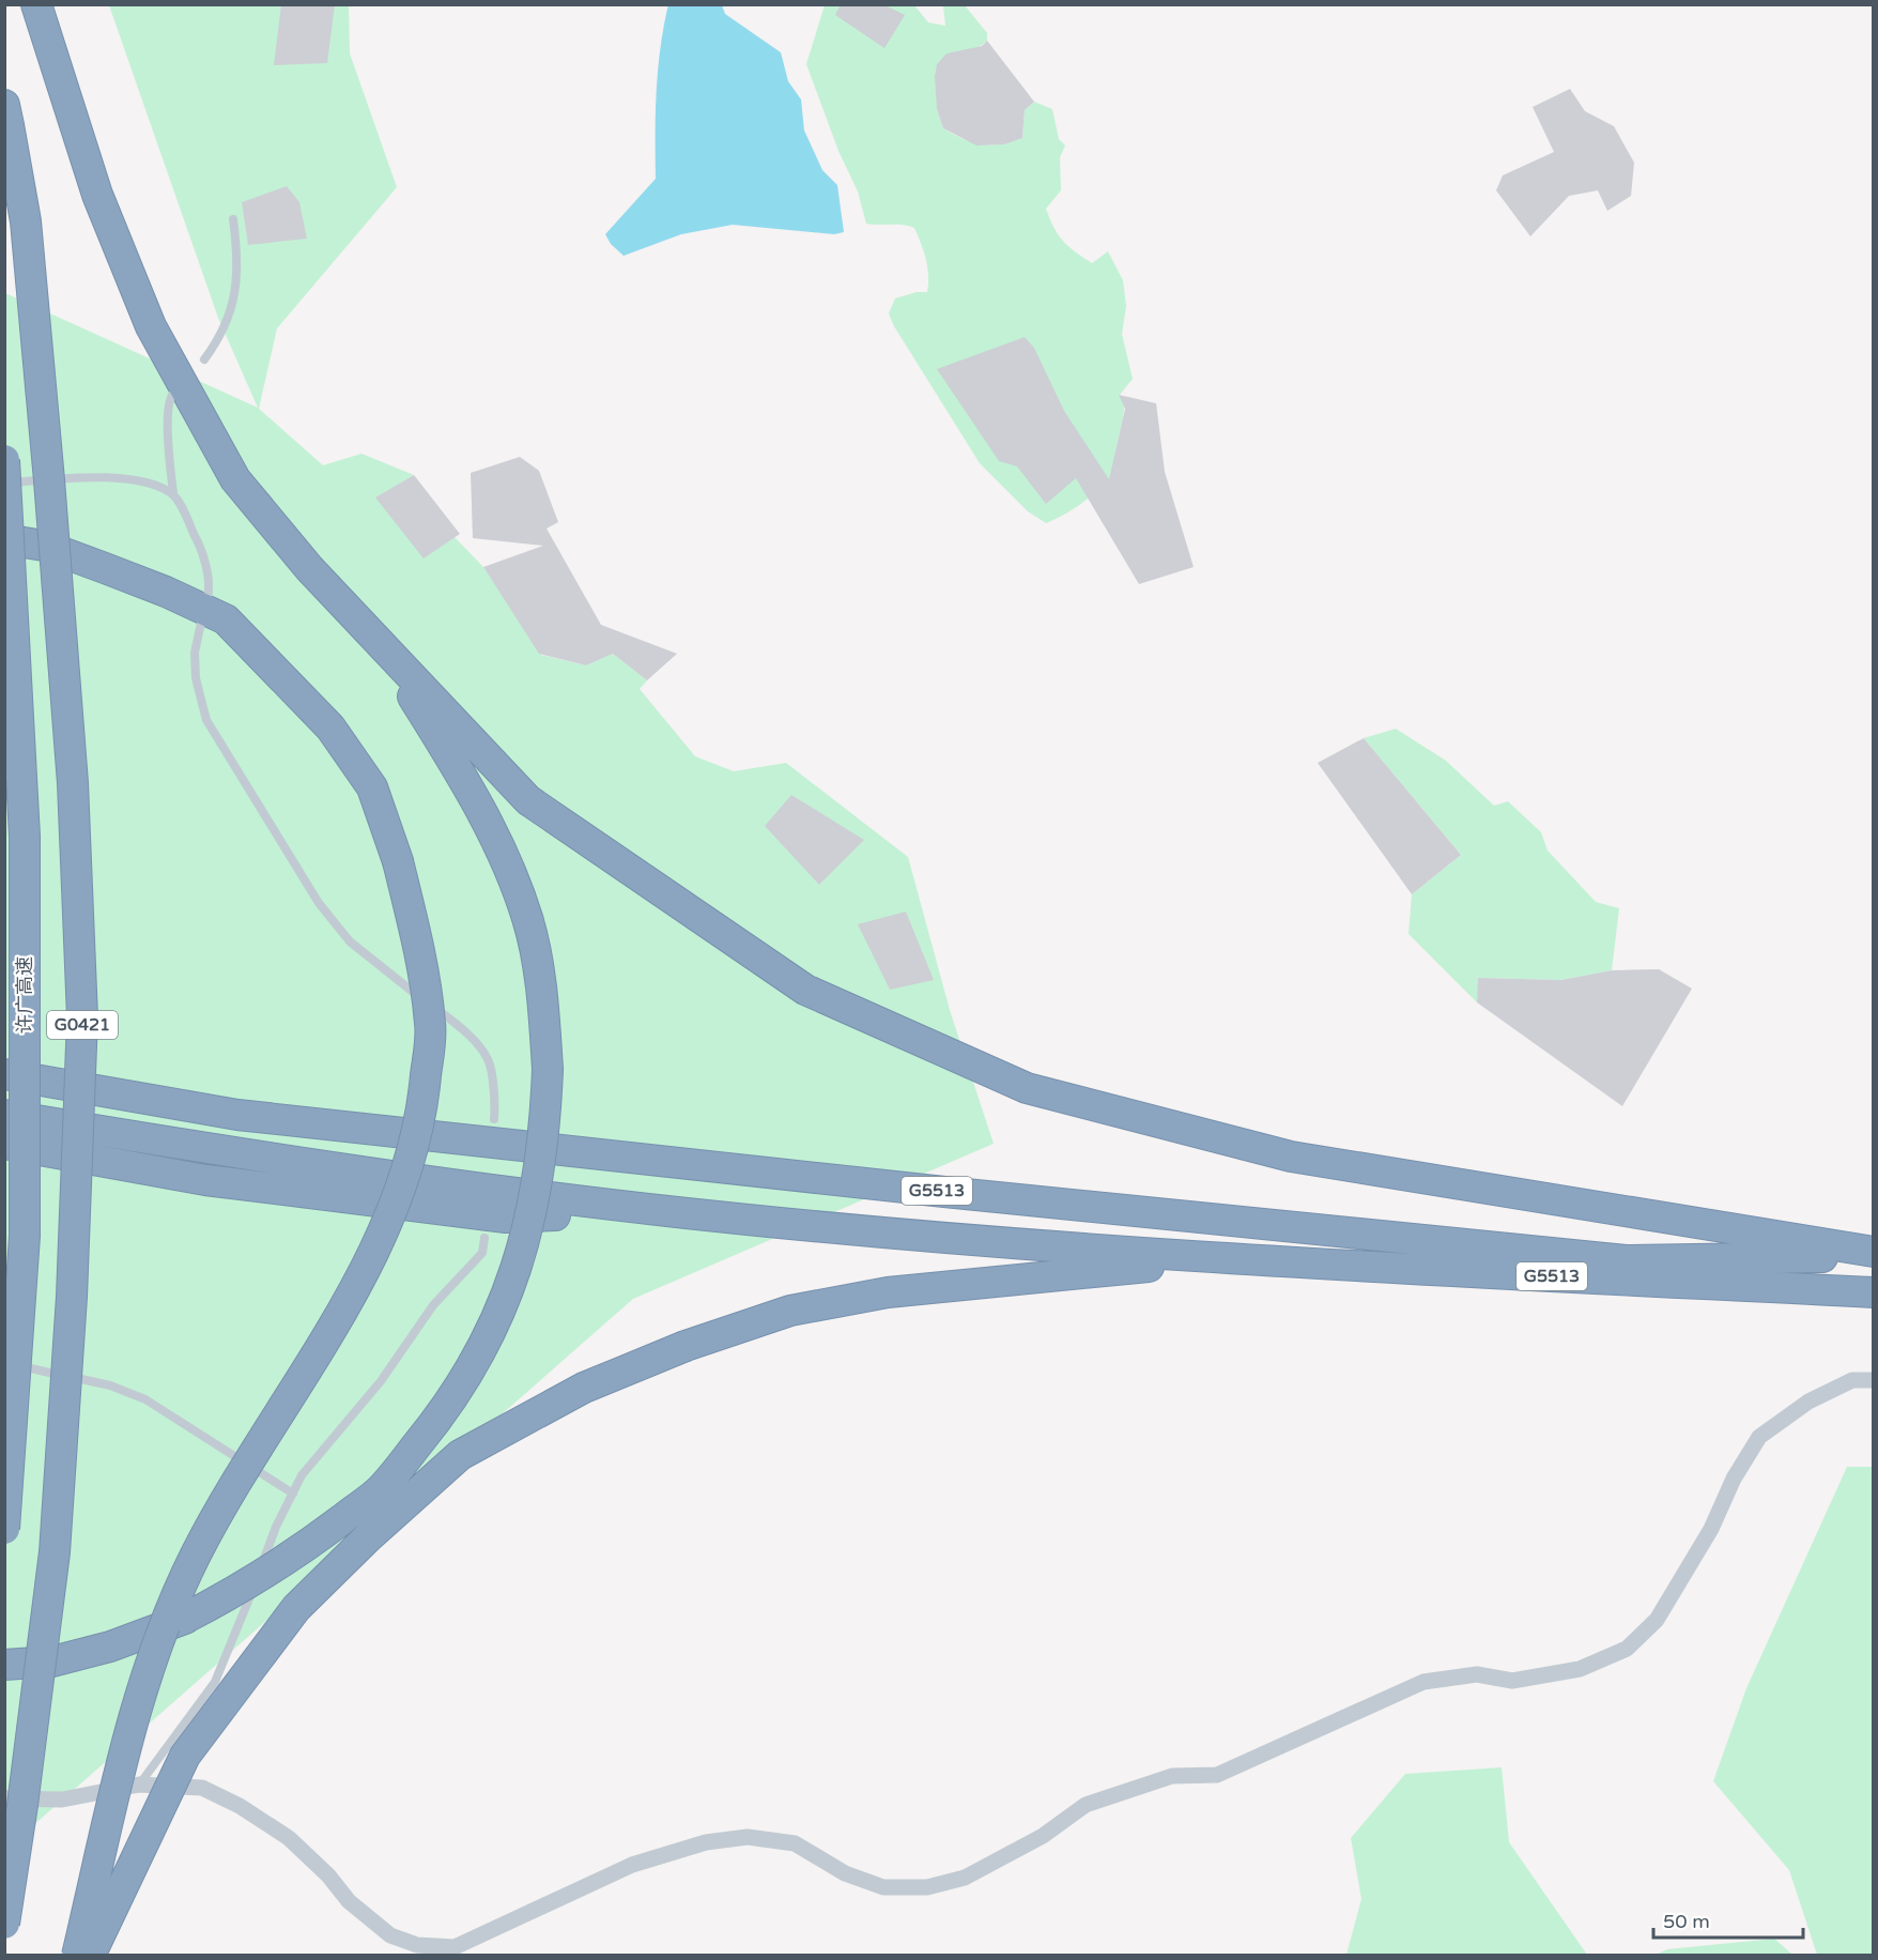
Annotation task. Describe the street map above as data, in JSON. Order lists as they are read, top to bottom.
{
  "streets": {
    "highway": ["许广高速", "G0421", "G5513"]
  },
  "scale_bar": "50 m"
}
